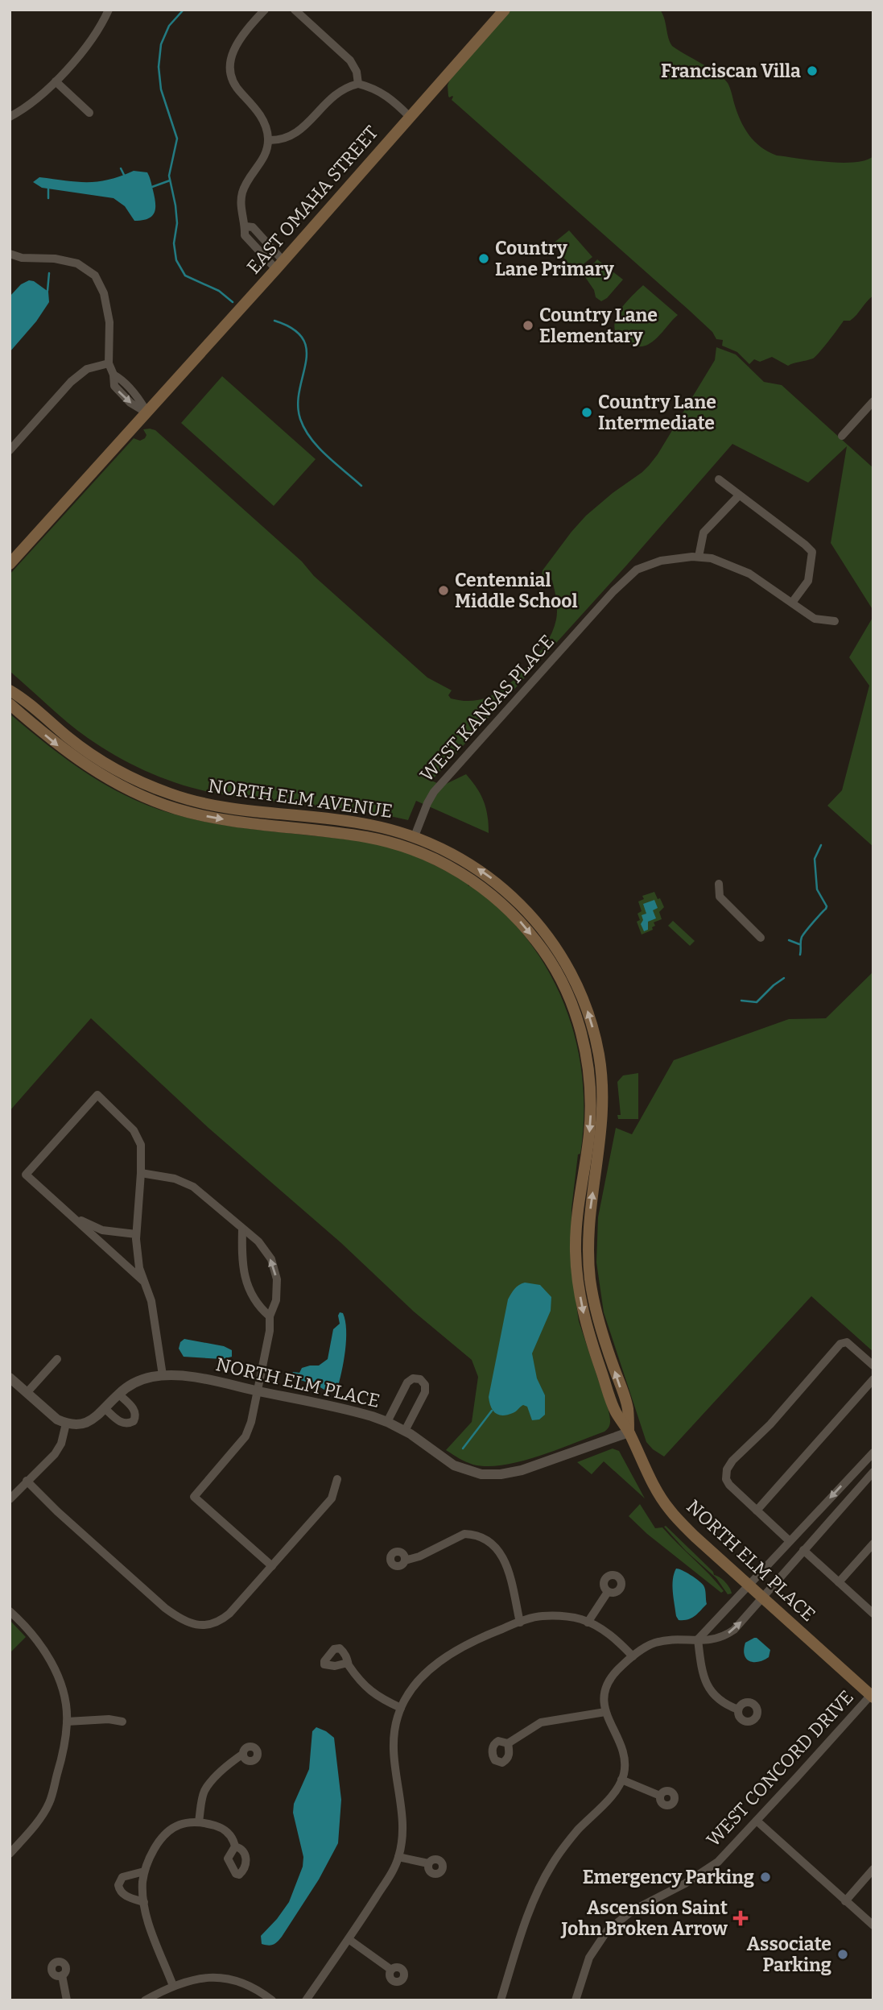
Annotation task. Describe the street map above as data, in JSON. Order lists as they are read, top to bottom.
{
  "streets": {
    "main road": ["EAST OMAHA STREET", "NORTH ELM AVENUE", "NORTH ELM PLACE"],
    "street": ["WEST KANSAS PLACE", "WEST CONCORD DRIVE"]
  },
  "crossings": [
    ["WEST KANSAS PLACE", "NORTH ELM AVENUE"],
    ["NORTH ELM AVENUE", "NORTH ELM PLACE"],
    ["NORTH ELM PLACE", "WEST CONCORD DRIVE"]
  ],
  "places": {
    "other": [
      "Franciscan Villa",
      "Country Lane Primary",
      "Country Lane Elementary",
      "Country Lane Intermediate",
      "Centennial Middle School",
      "Emergency Parking",
      "Associate Parking"
    ],
    "health": ["Ascension Saint John Broken Arrow"]
  }
}
